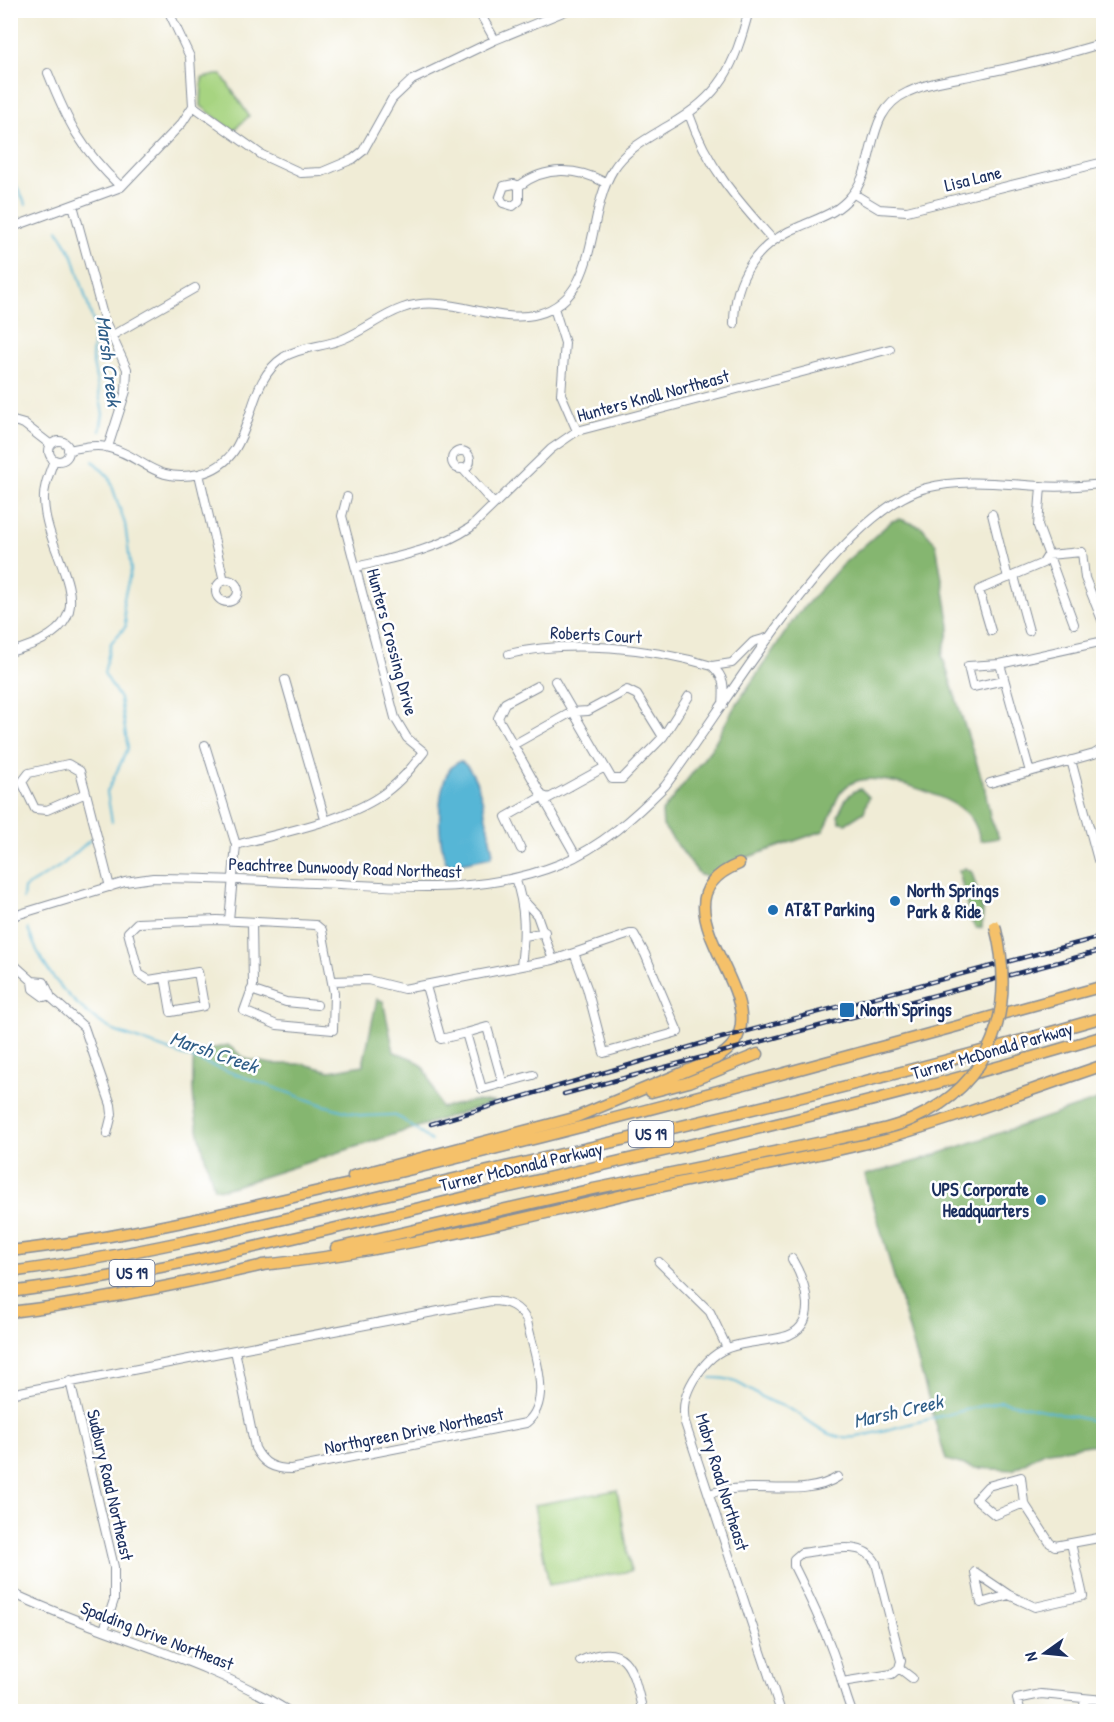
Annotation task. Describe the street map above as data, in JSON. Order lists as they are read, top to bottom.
{
  "streets": {
    "highway": ["Turner McDonald Parkway", "US 19"],
    "street": [
      "Lisa Lane",
      "Hunters Knoll Northeast",
      "Roberts Court",
      "Hunters Crossing Drive",
      "Peachtree Dunwoody Road Northeast",
      "Northgreen Drive Northeast",
      "Mabry Road Northeast",
      "Sudbury Road Northeast",
      "Spalding Drive Northeast"
    ]
  },
  "crossings": [
    ["Hunters Knoll Northeast", "Hunters Crossing Drive"],
    ["Roberts Court", "Peachtree Dunwoody Road Northeast"],
    ["Northgreen Drive Northeast", "Sudbury Road Northeast"],
    ["Sudbury Road Northeast", "Spalding Drive Northeast"]
  ],
  "water": ["Marsh Creek"],
  "places": {
    "other": ["North Springs Park & Ride", "AT&T Parking", "UPS Corporate Headquarters"],
    "transit": ["North Springs"]
  },
  "north": "left"
}
